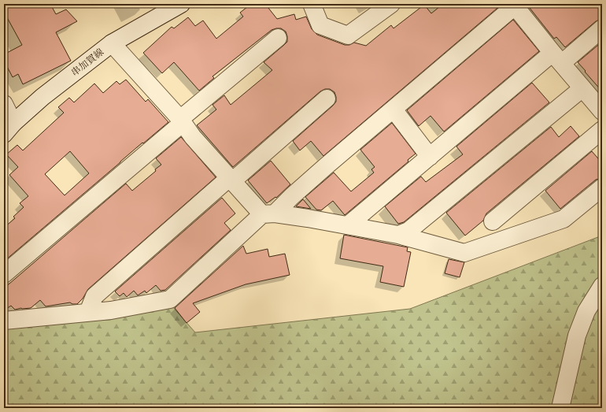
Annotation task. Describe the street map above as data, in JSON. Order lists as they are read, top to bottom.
{
  "streets": {
    "street": ["串加賀線"]
  }
}
